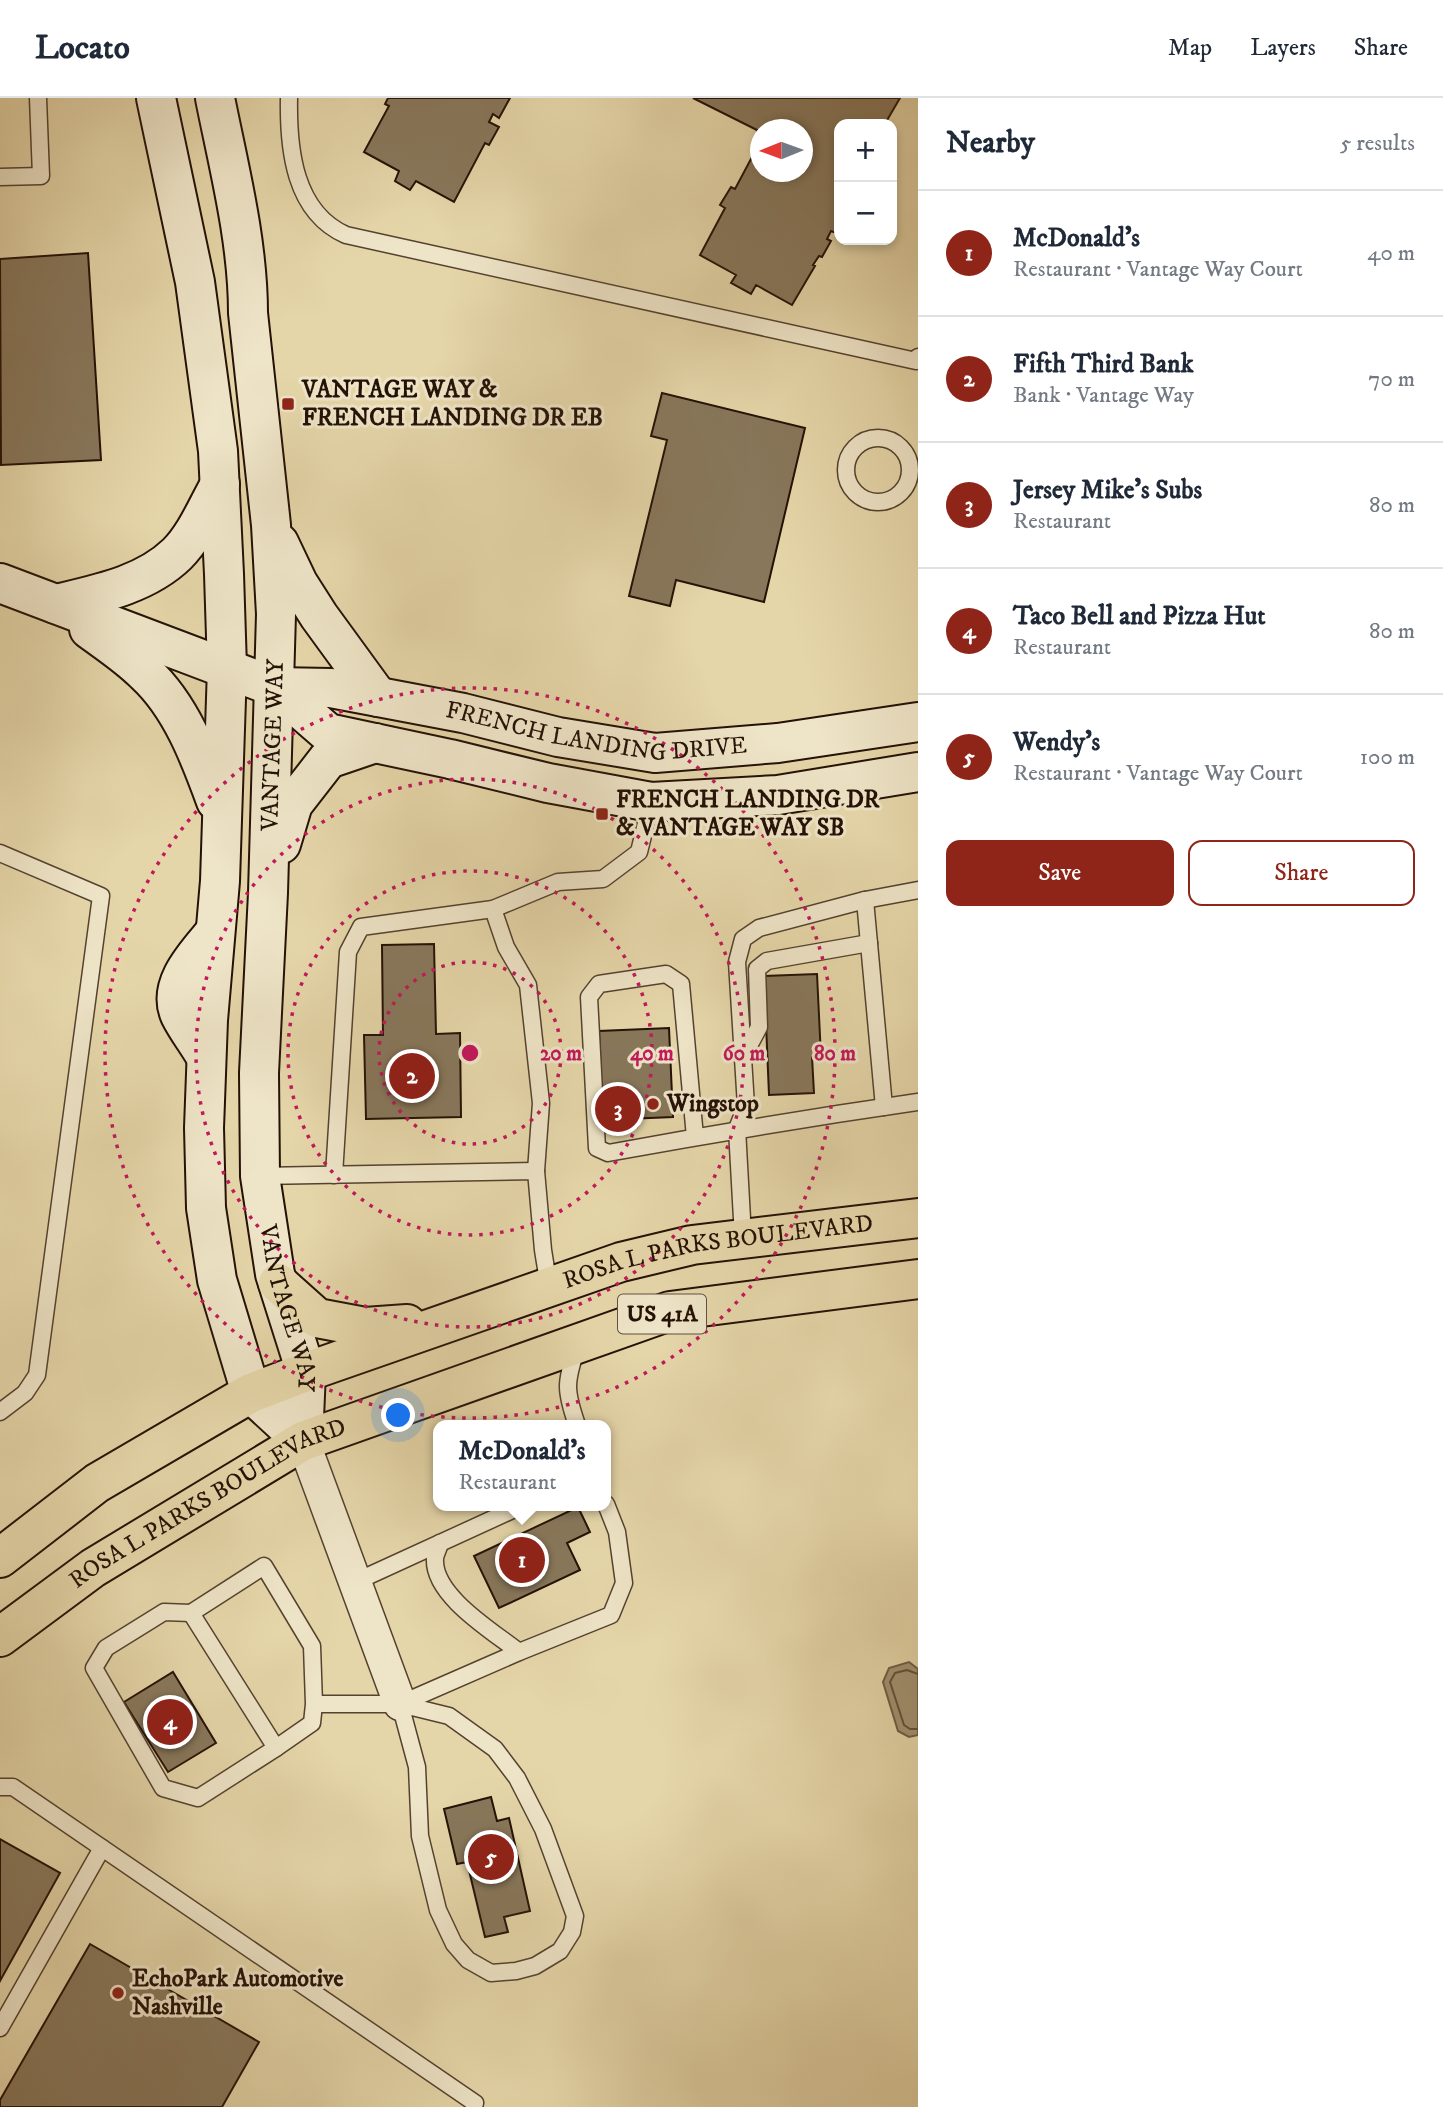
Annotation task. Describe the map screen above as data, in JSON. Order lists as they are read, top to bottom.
{
  "streets": {
    "main road": ["ROSA L PARKS BOULEVARD", "US 41A"],
    "street": ["FRENCH LANDING DRIVE", "VANTAGE WAY"]
  },
  "crossings": [
    ["FRENCH LANDING DRIVE", "VANTAGE WAY"],
    ["VANTAGE WAY", "ROSA L PARKS BOULEVARD"]
  ],
  "places": {
    "transit": ["VANTAGE WAY & FRENCH LANDING DR EB", "FRENCH LANDING DR & VANTAGE WAY SB"],
    "other": ["Wingstop", "EchoPark Automotive Nashville"]
  },
  "north": "left",
  "page": {
    "header": "Locato",
    "nav": ["Map", "Layers", "Share"],
    "heading": ["Nearby", "5 results"],
    "map_buttons": ["+", "−"],
    "list": [
      {
        "mark": "1",
        "name": "McDonald's",
        "note": "Restaurant · Vantage Way Court",
        "value": "40 m"
      },
      {
        "mark": "2",
        "name": "Fifth Third Bank",
        "note": "Bank · Vantage Way",
        "value": "70 m"
      },
      {
        "mark": "3",
        "name": "Jersey Mike's Subs",
        "note": "Restaurant",
        "value": "80 m"
      },
      {
        "mark": "4",
        "name": "Taco Bell and Pizza Hut",
        "note": "Restaurant",
        "value": "80 m"
      },
      {
        "mark": "5",
        "name": "Wendy's",
        "note": "Restaurant · Vantage Way Court",
        "value": "100 m"
      }
    ],
    "buttons": ["Save", "Share"],
    "pins": [
      "2",
      "3",
      "1",
      "4",
      "5"
    ],
    "popup": ["McDonald's", "Restaurant"]
  },
  "rings": [
    "20 m",
    "40 m",
    "60 m",
    "80 m"
  ]
}
